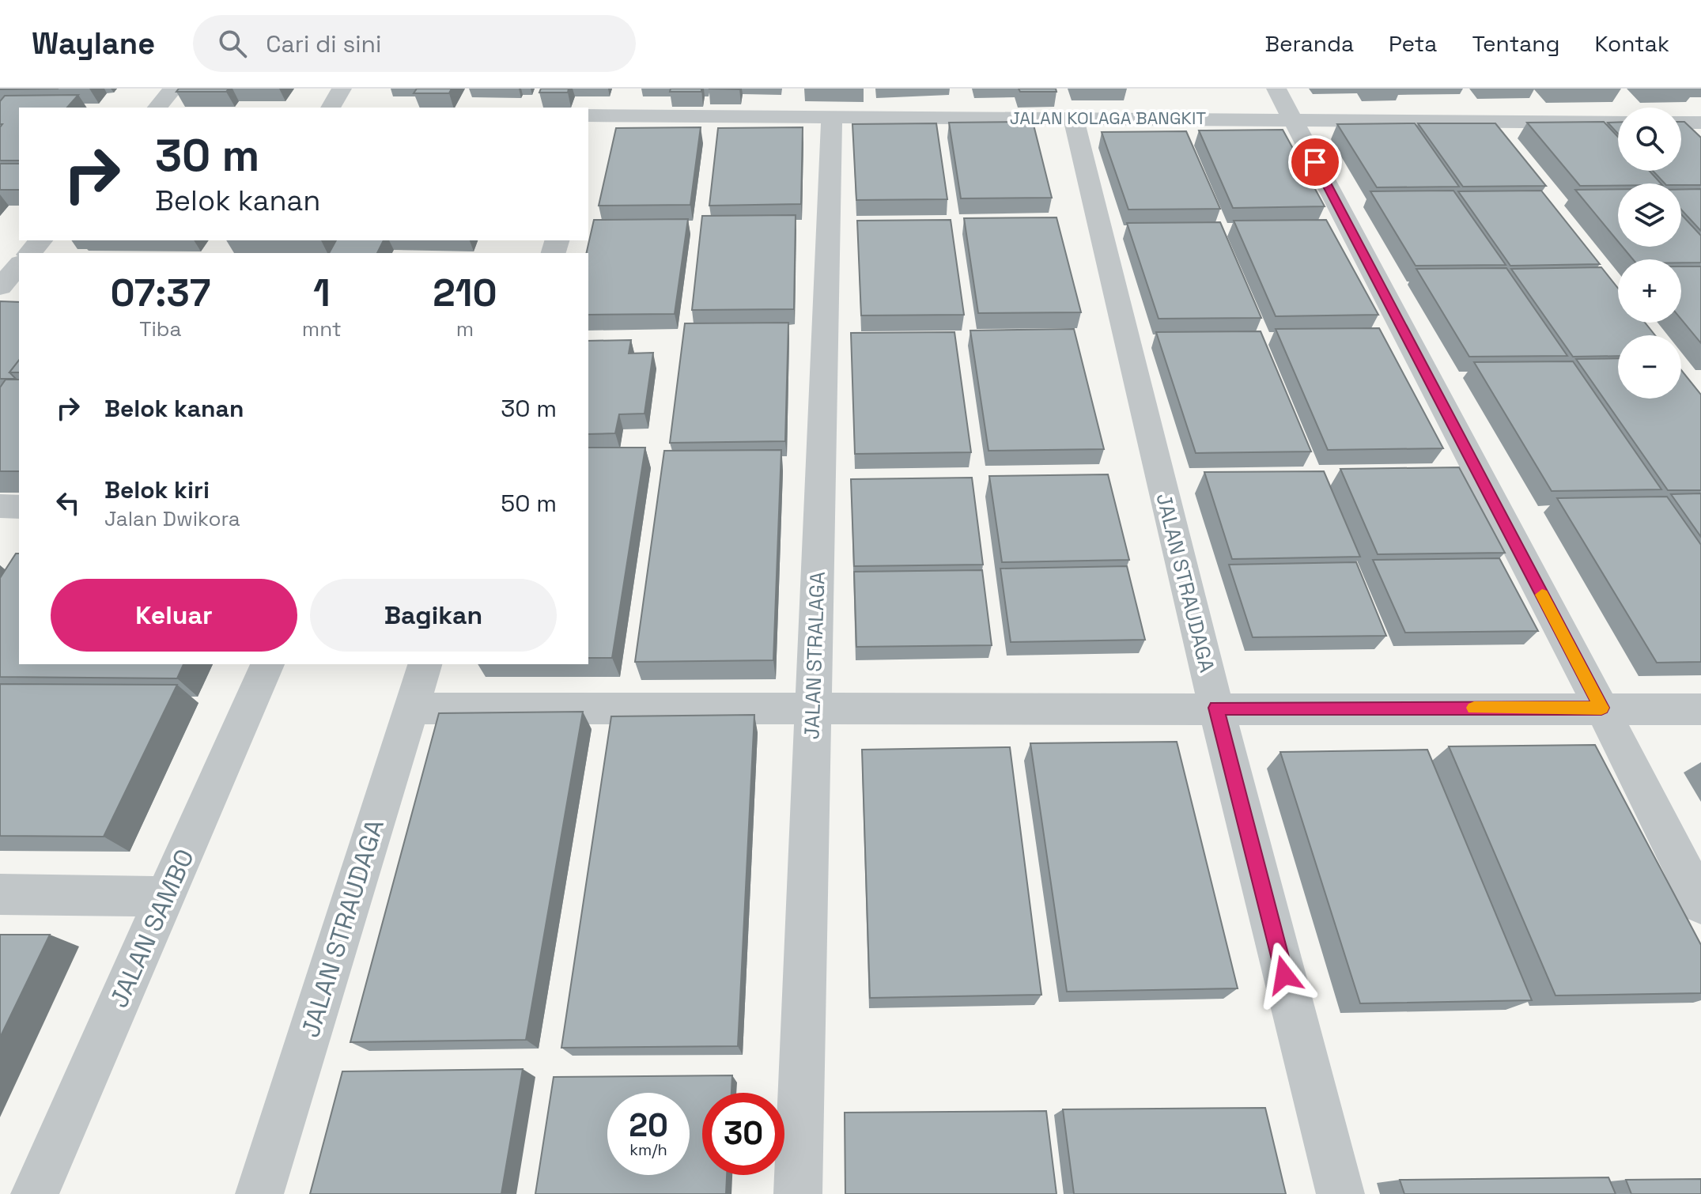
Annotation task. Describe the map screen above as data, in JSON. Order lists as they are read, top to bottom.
{
  "streets": {
    "street": [
      "JALAN KOLAGA BANGKIT",
      "JALAN STRAUDAGA",
      "JALAN STRALAGA",
      "JALAN SAMBO"
    ]
  },
  "crossings": [
    ["JALAN KOLAGA BANGKIT", "JALAN STRAUDAGA"],
    ["JALAN KOLAGA BANGKIT", "JALAN STRALAGA"]
  ],
  "page": {
    "header": "Waylane",
    "search": "Cari di sini",
    "nav": [
      "Beranda",
      "Peta",
      "Tentang",
      "Kontak"
    ],
    "map_buttons": ["+", "−"],
    "turn": ["30 m", "Belok kanan"],
    "eta": [
      "07:37",
      "Tiba",
      "1",
      "mnt",
      "210",
      "m"
    ],
    "list": [
      {
        "name": "Belok kanan",
        "value": "30 m"
      },
      {
        "name": "Belok kiri",
        "note": "Jalan Dwikora",
        "value": "50 m"
      }
    ],
    "buttons": ["Keluar", "Bagikan"],
    "speed": "20 km/h",
    "limit": "30"
  }
}
